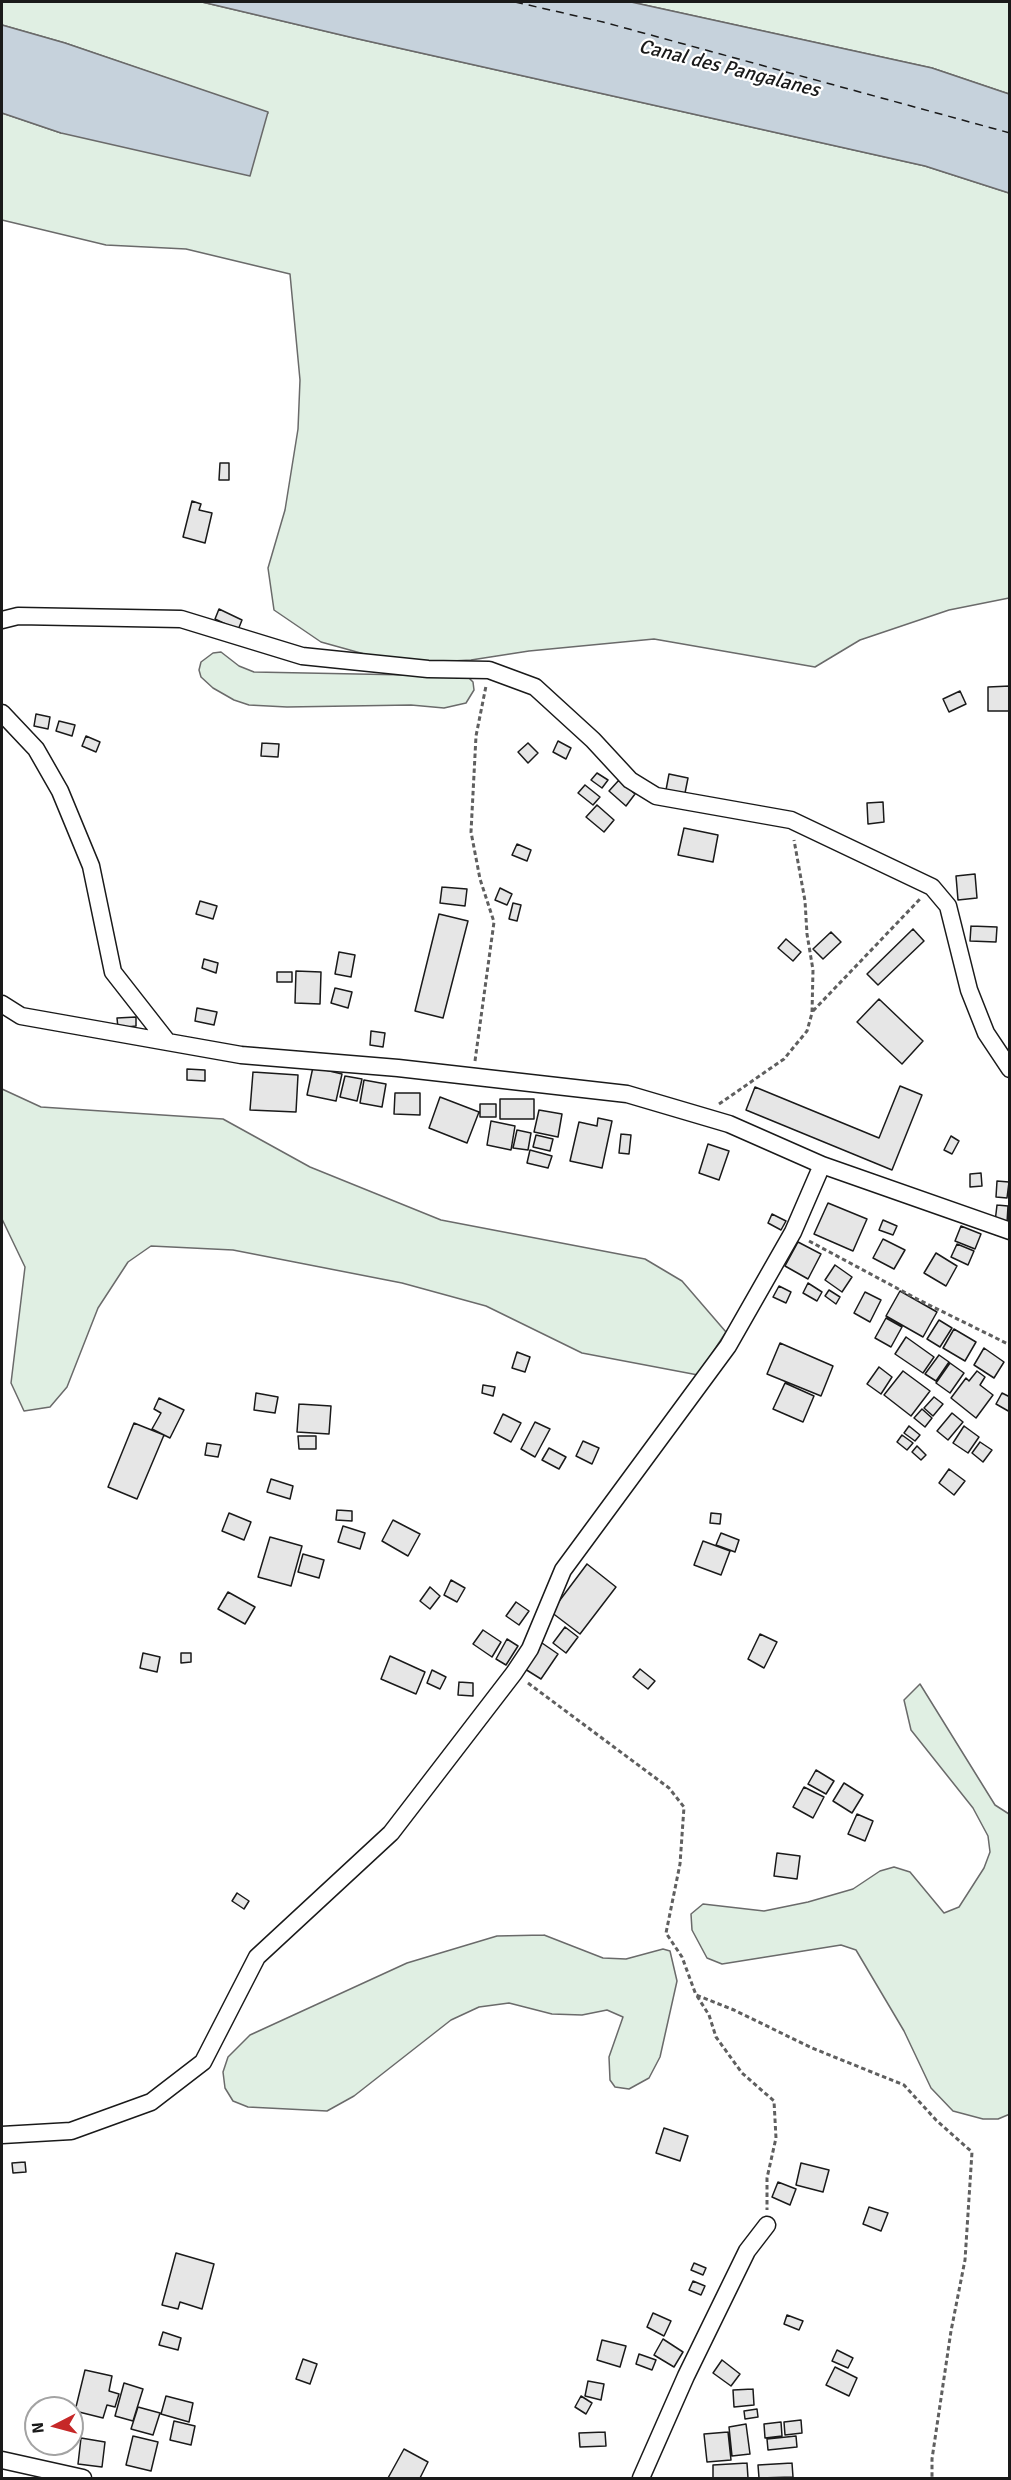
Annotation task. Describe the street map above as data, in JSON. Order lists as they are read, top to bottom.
{
  "water": ["Canal des Pangalanes"],
  "north": "left"
}
